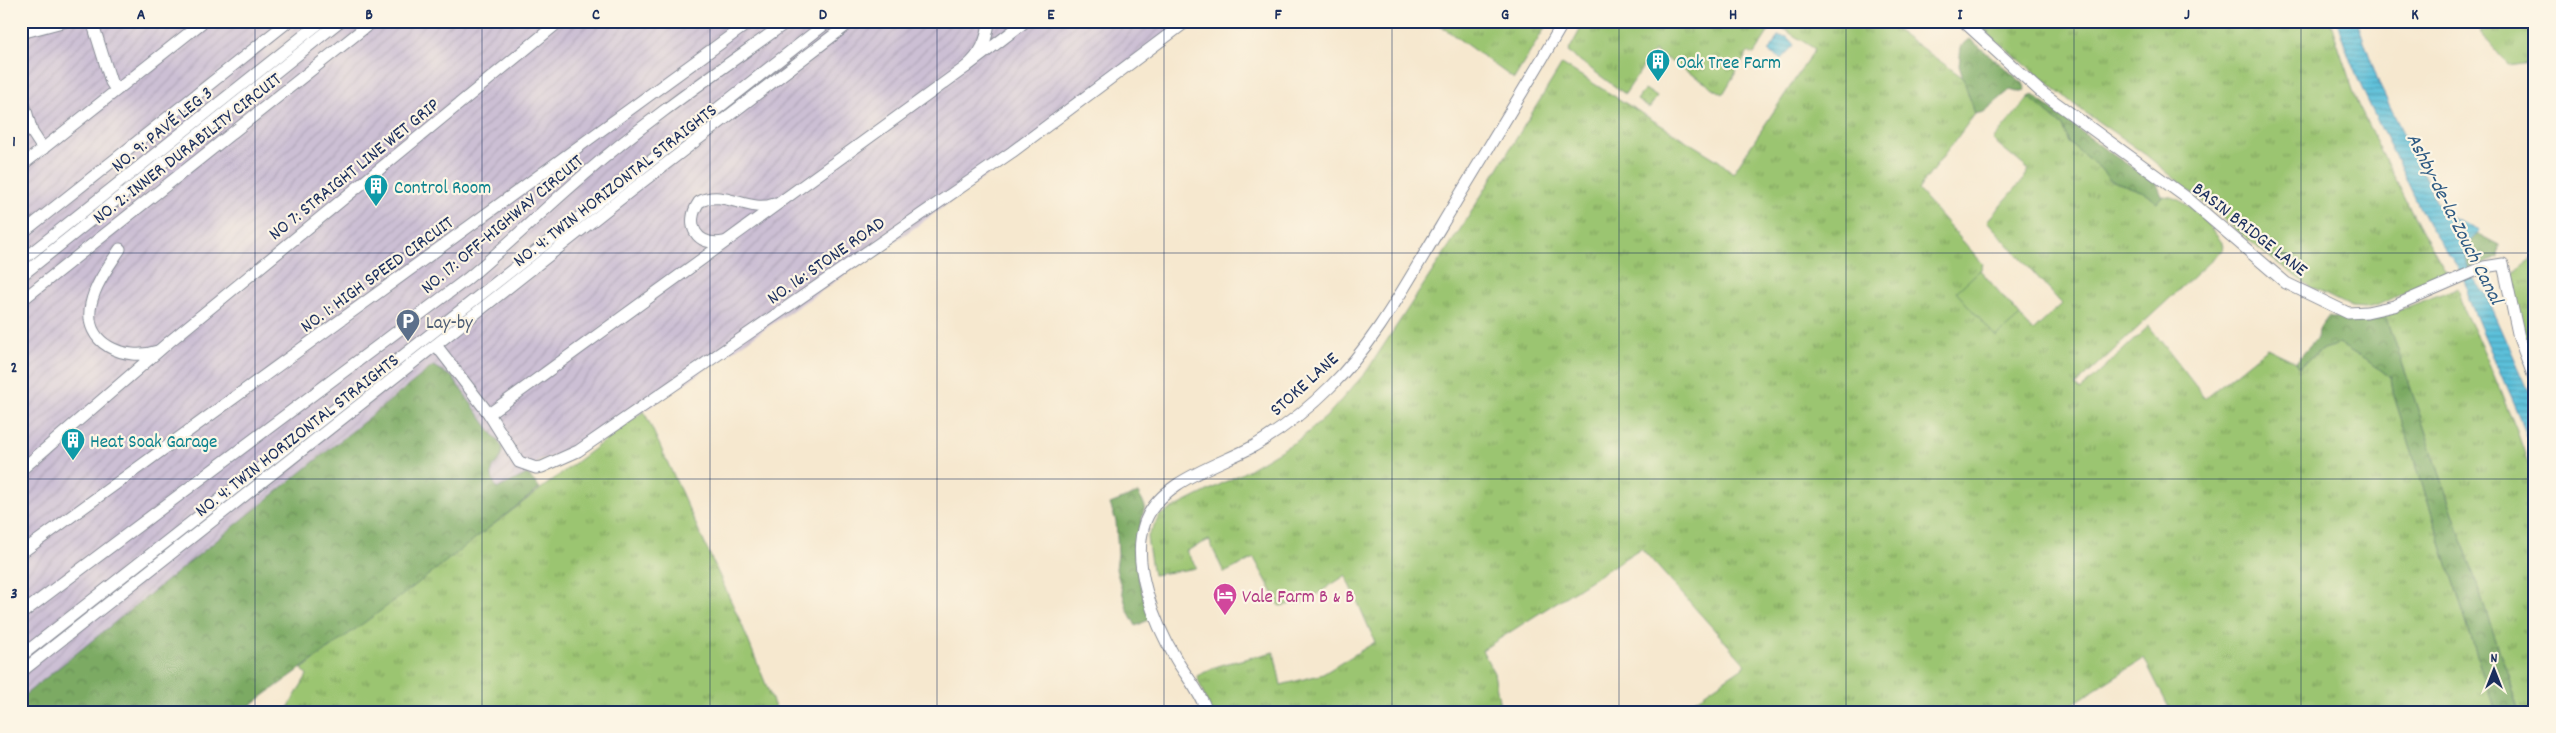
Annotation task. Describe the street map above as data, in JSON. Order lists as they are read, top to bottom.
{
  "streets": {
    "street": [
      "NO. 9: PAVÉ LEG 3",
      "NO. 2: INNER DURABILITY CIRCUIT",
      "NO 7: STRAIGHT LINE WET GRIP",
      "NO. 4: TWIN HORIZONTAL STRAIGHTS",
      "NO. 17: OFF-HIGHWAY CIRCUIT",
      "BASIN BRIDGE LANE",
      "NO. 16: STONE ROAD",
      "NO. 1: HIGH SPEED CIRCUIT",
      "STOKE LANE"
    ]
  },
  "crossings": [
    ["NO. 4: TWIN HORIZONTAL STRAIGHTS", "NO. 16: STONE ROAD"]
  ],
  "water": ["Ashby-de-la-Zouch Canal"],
  "places": {
    "building": ["Oak Tree Farm", "Control Room", "Heat Soak Garage"],
    "parking": ["Lay-by"],
    "hotel": ["Vale Farm B & B"]
  },
  "north": "top",
  "grid": {
    "columns": [
      "A",
      "B",
      "C",
      "D",
      "E",
      "F",
      "G",
      "H",
      "I",
      "J",
      "K"
    ],
    "rows": ["1", "2", "3"]
  }
}
